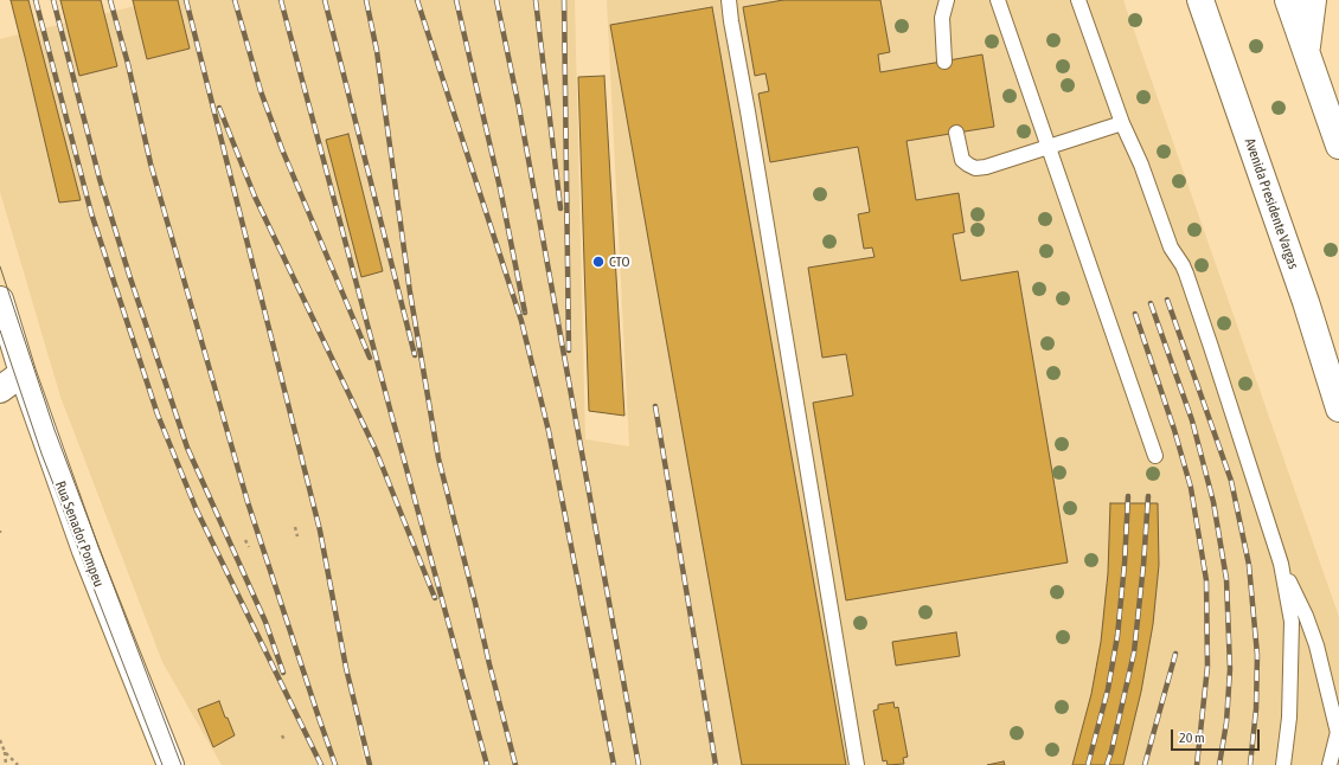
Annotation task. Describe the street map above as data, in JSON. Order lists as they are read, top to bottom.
{
  "streets": {
    "main road": ["Avenida Presidente Vargas", "Rua Senador Pompeu"]
  },
  "places": ["CTO"],
  "scale_bar": "20 m"
}
